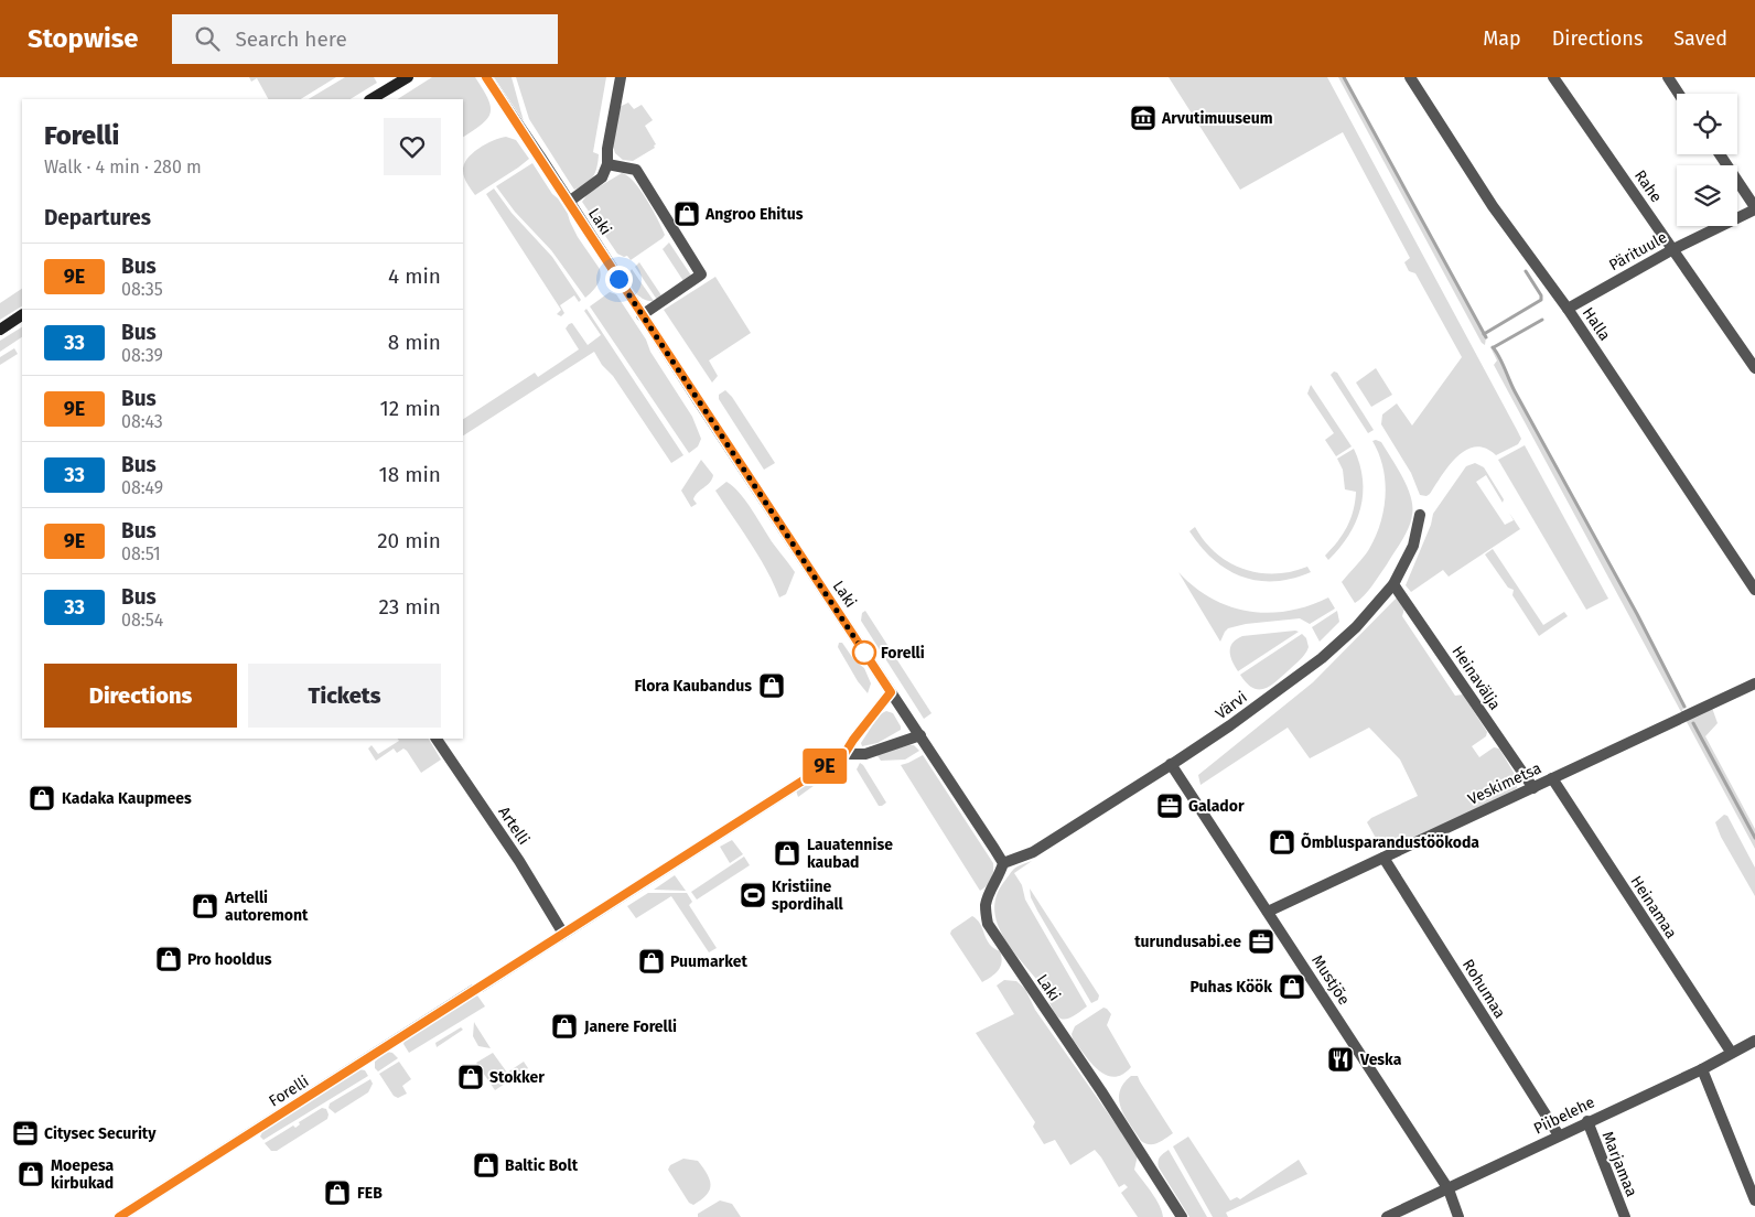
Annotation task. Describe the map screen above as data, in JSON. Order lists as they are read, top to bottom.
{
  "streets": {
    "street": [
      "Rahe",
      "Laki",
      "Pärituule",
      "Halla",
      "Heinavälja",
      "Värvi",
      "Veskimetsa",
      "Artelli",
      "Heinamaa",
      "Mustjõe",
      "Rohumaa",
      "Forelli",
      "Piibelehe",
      "Marjamaa"
    ]
  },
  "crossings": [
    ["Rahe", "Pärituule"],
    ["Laki", "Värvi"],
    ["Laki", "Forelli"],
    ["Pärituule", "Halla"],
    ["Heinavälja", "Värvi"],
    ["Heinavälja", "Veskimetsa"],
    ["Värvi", "Mustjõe"],
    ["Veskimetsa", "Heinamaa"],
    ["Veskimetsa", "Mustjõe"],
    ["Veskimetsa", "Rohumaa"],
    ["Artelli", "Forelli"],
    ["Heinamaa", "Piibelehe"],
    ["Mustjõe", "Piibelehe"],
    ["Rohumaa", "Piibelehe"],
    ["Piibelehe", "Marjamaa"]
  ],
  "places": {
    "museum": ["Arvutimuuseum"],
    "shop": [
      "Angroo Ehitus",
      "Flora Kaubandus",
      "Kadaka Kaupmees",
      "Õmblusparandustöökoda",
      "Lauatennise kaubad",
      "Artelli autoremont",
      "Pro hooldus",
      "Puumarket",
      "Puhas Köök",
      "Janere Forelli",
      "Stokker",
      "Baltic Bolt",
      "Moepesa kirbukad",
      "FEB"
    ],
    "other": ["Forelli"],
    "office": ["Galador", "turundusabi.ee", "Citysec Security"],
    "sports": ["Kristiine spordihall"],
    "restaurant": ["Veska"]
  },
  "lines": ["bus line 9E"],
  "page": {
    "header": "Stopwise",
    "search": "Search here",
    "nav": ["Map", "Directions", "Saved"],
    "on_map": "9E",
    "heading": [
      ["Forelli", "Walk · 4 min · 280 m"],
      "Departures"
    ],
    "list": [
      {
        "mark": "9E",
        "name": "Bus",
        "note": "08:35",
        "value": "4 min"
      },
      {
        "mark": "33",
        "name": "Bus",
        "note": "08:39",
        "value": "8 min"
      },
      {
        "mark": "9E",
        "name": "Bus",
        "note": "08:43",
        "value": "12 min"
      },
      {
        "mark": "33",
        "name": "Bus",
        "note": "08:49",
        "value": "18 min"
      },
      {
        "mark": "9E",
        "name": "Bus",
        "note": "08:51",
        "value": "20 min"
      },
      {
        "mark": "33",
        "name": "Bus",
        "note": "08:54",
        "value": "23 min"
      }
    ],
    "buttons": ["Directions", "Tickets"]
  }
}
